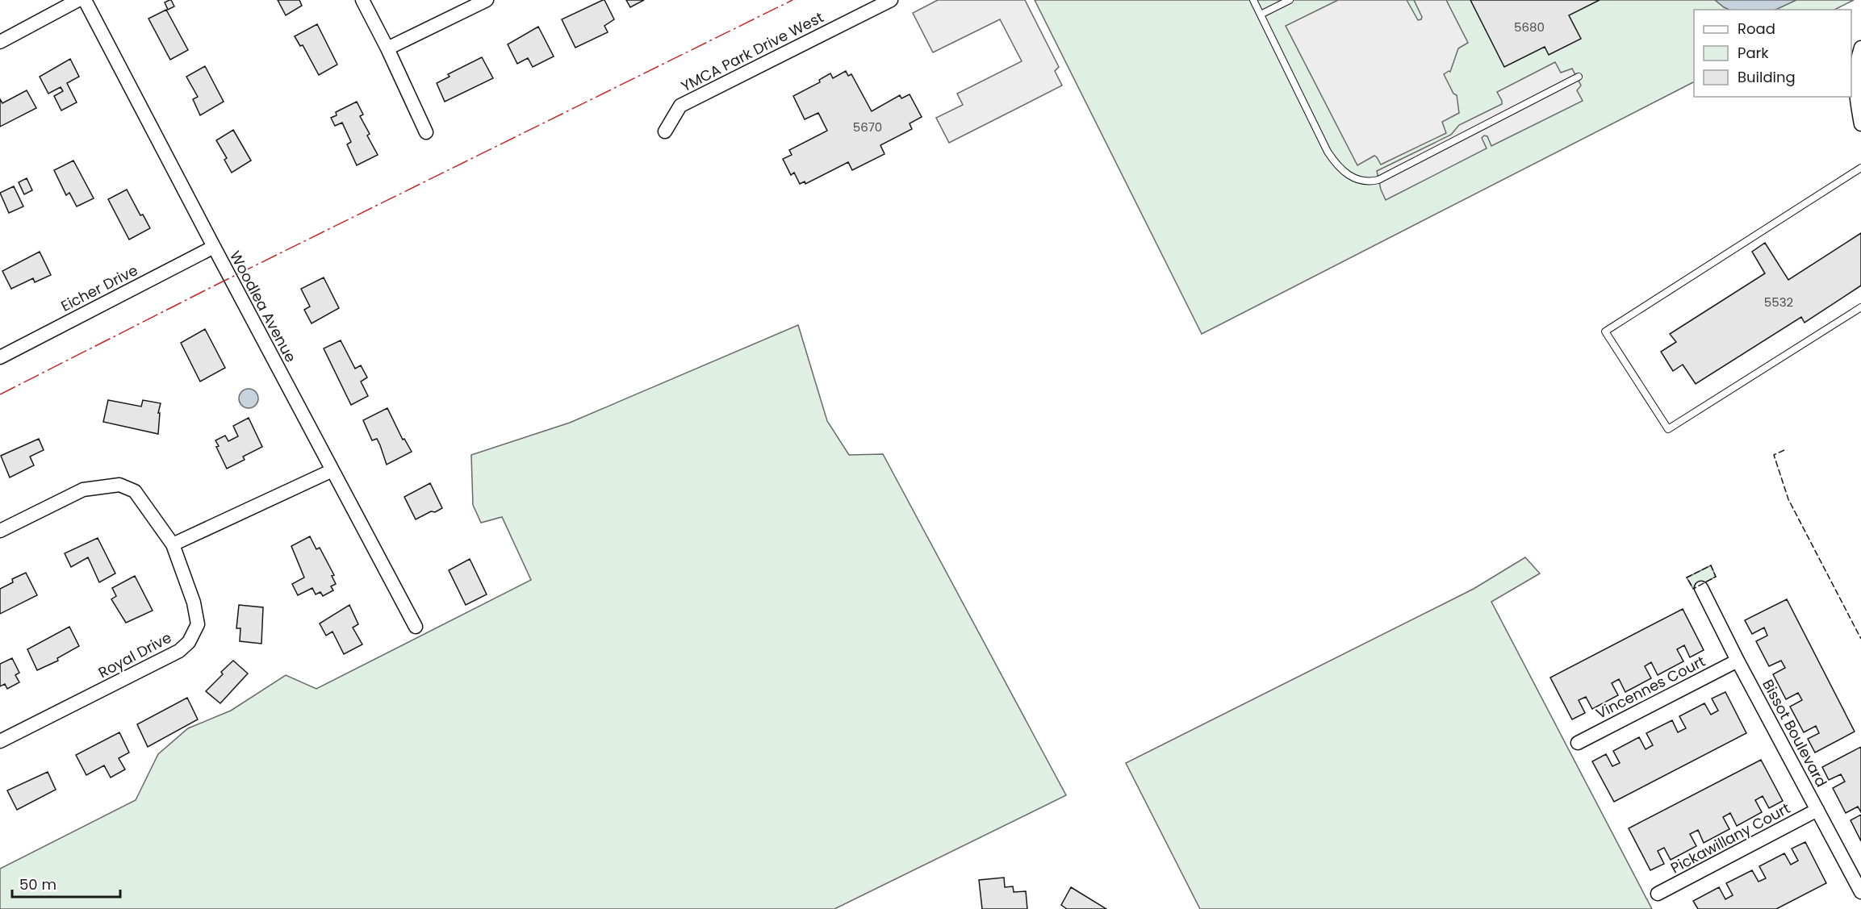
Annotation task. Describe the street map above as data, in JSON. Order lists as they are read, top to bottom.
{
  "streets": {
    "street": [
      "YMCA Park Drive West",
      "Eicher Drive",
      "Woodlea Avenue",
      "Royal Drive",
      "Vincennes Court",
      "Bissot Boulevard",
      "Pickawillany Court"
    ]
  },
  "crossings": [
    ["Eicher Drive", "Woodlea Avenue"],
    ["Vincennes Court", "Bissot Boulevard"],
    ["Bissot Boulevard", "Pickawillany Court"]
  ],
  "house_numbers": ["5680", "5670", "5532"],
  "legend": ["Road", "Park", "Building"],
  "scale_bar": "50 m"
}
